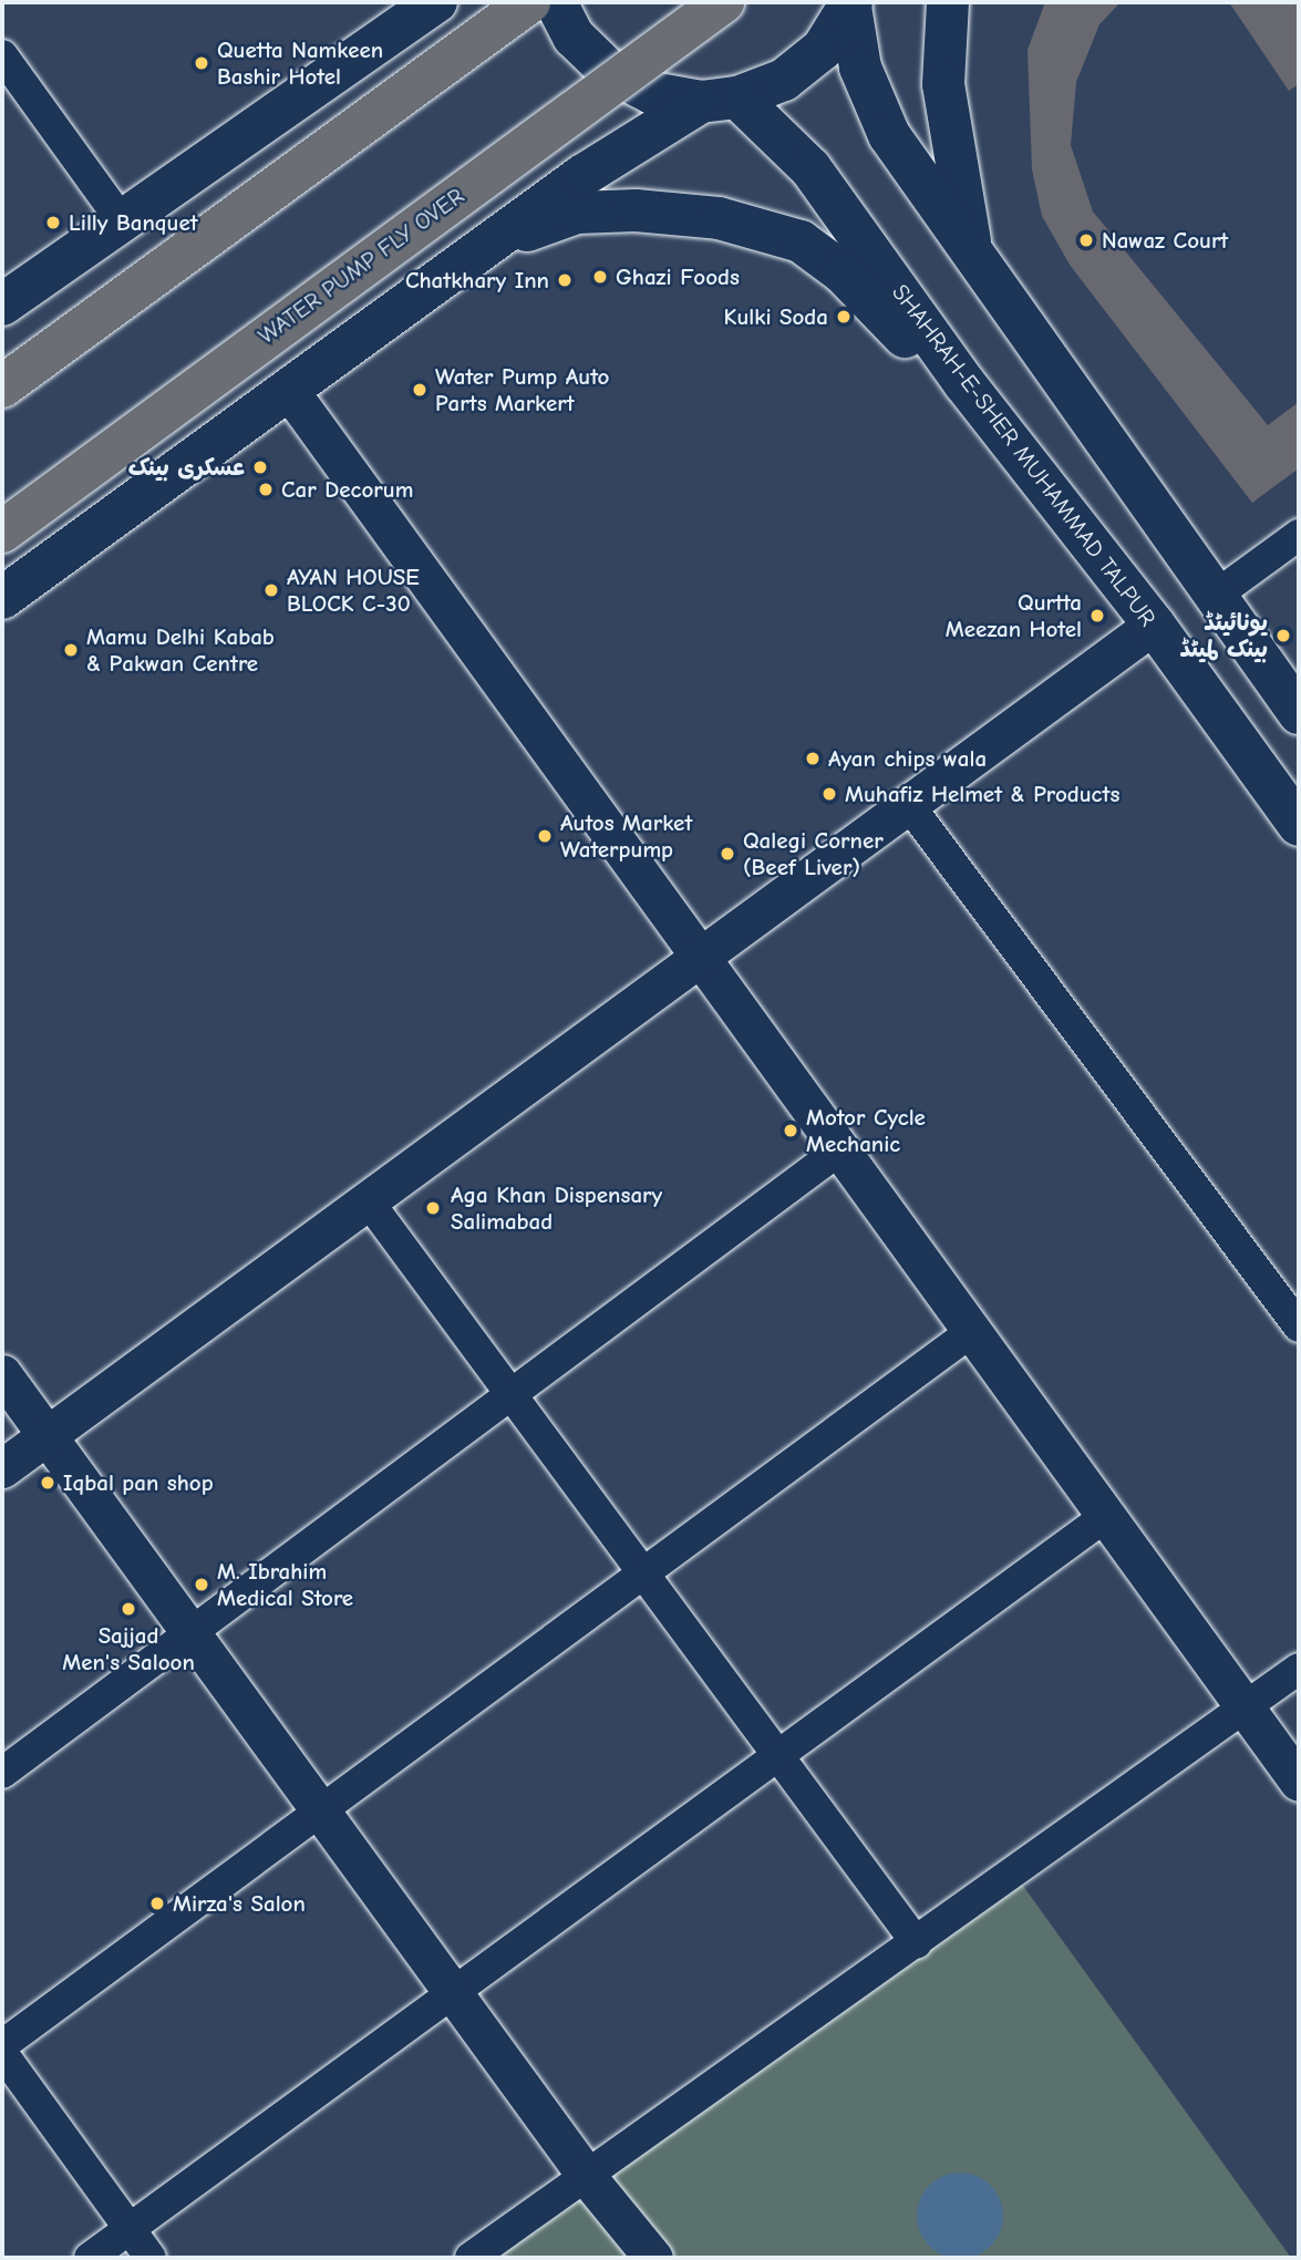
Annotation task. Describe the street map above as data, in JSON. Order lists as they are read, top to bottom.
{
  "streets": {
    "highway": ["WATER PUMP FLY OVER"],
    "main road": ["SHAHRAH-E-SHER MUHAMMAD TALPUR"]
  },
  "places": [
    "Quetta Namkeen Bashir Hotel",
    "Lilly Banquet",
    "Nawaz Court",
    "Ghazi Foods",
    "Chatkhary Inn",
    "Kulki Soda",
    "Water Pump Auto Parts Markert",
    "عسکری بینک",
    "Car Decorum",
    "AYAN HOUSE BLOCK C-30",
    "Qurtta Meezan Hotel",
    "یونائیٹڈ بینک لمیٹڈ",
    "Mamu Delhi Kabab & Pakwan Centre",
    "Ayan chips wala",
    "Muhafiz Helmet & Products",
    "Autos Market Waterpump",
    "Qalegi Corner (Beef Liver)",
    "Motor Cycle Mechanic",
    "Aga Khan Dispensary Salimabad",
    "Iqbal pan shop",
    "M. Ibrahim Medical Store",
    "Sajjad Men's Saloon",
    "Mirza's Salon"
  ]
}
